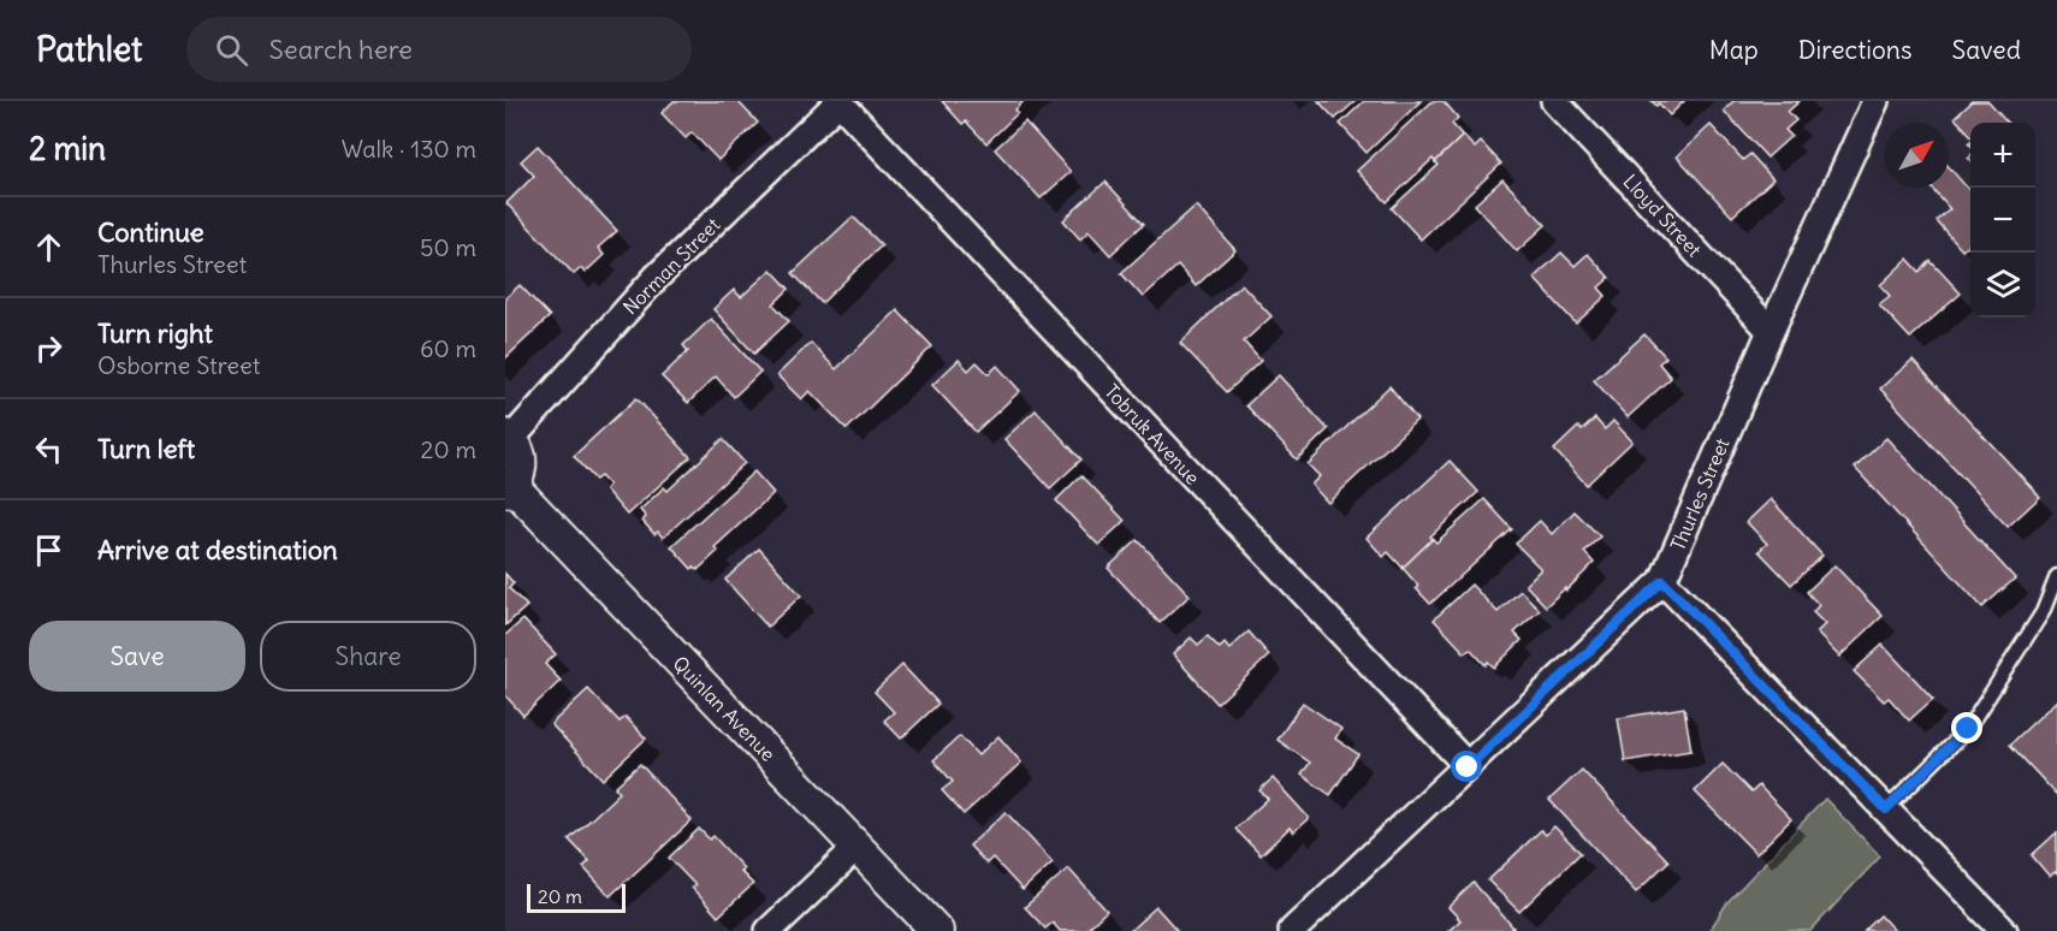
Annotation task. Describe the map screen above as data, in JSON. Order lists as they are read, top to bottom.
{
  "streets": {
    "street": [
      "Lloyd Street",
      "Norman Street",
      "Tobruk Avenue",
      "Thurles Street",
      "Quinlan Avenue"
    ]
  },
  "crossings": [
    ["Lloyd Street", "Thurles Street"],
    ["Norman Street", "Tobruk Avenue"],
    ["Tobruk Avenue", "Thurles Street"]
  ],
  "scale_bar": "20 m",
  "north": "top right",
  "page": {
    "header": "Pathlet",
    "search": "Search here",
    "nav": ["Map", "Directions", "Saved"],
    "heading": ["2 min", "Walk · 130 m"],
    "map_buttons": ["+", "−"],
    "list": [
      ["Continue", "Thurles Street", "50 m"],
      ["Turn right", "Osborne Street", "60 m"],
      ["Turn left", "20 m"],
      "Arrive at destination"
    ],
    "buttons": ["Save", "Share"],
    "scale": "20 m"
  }
}
